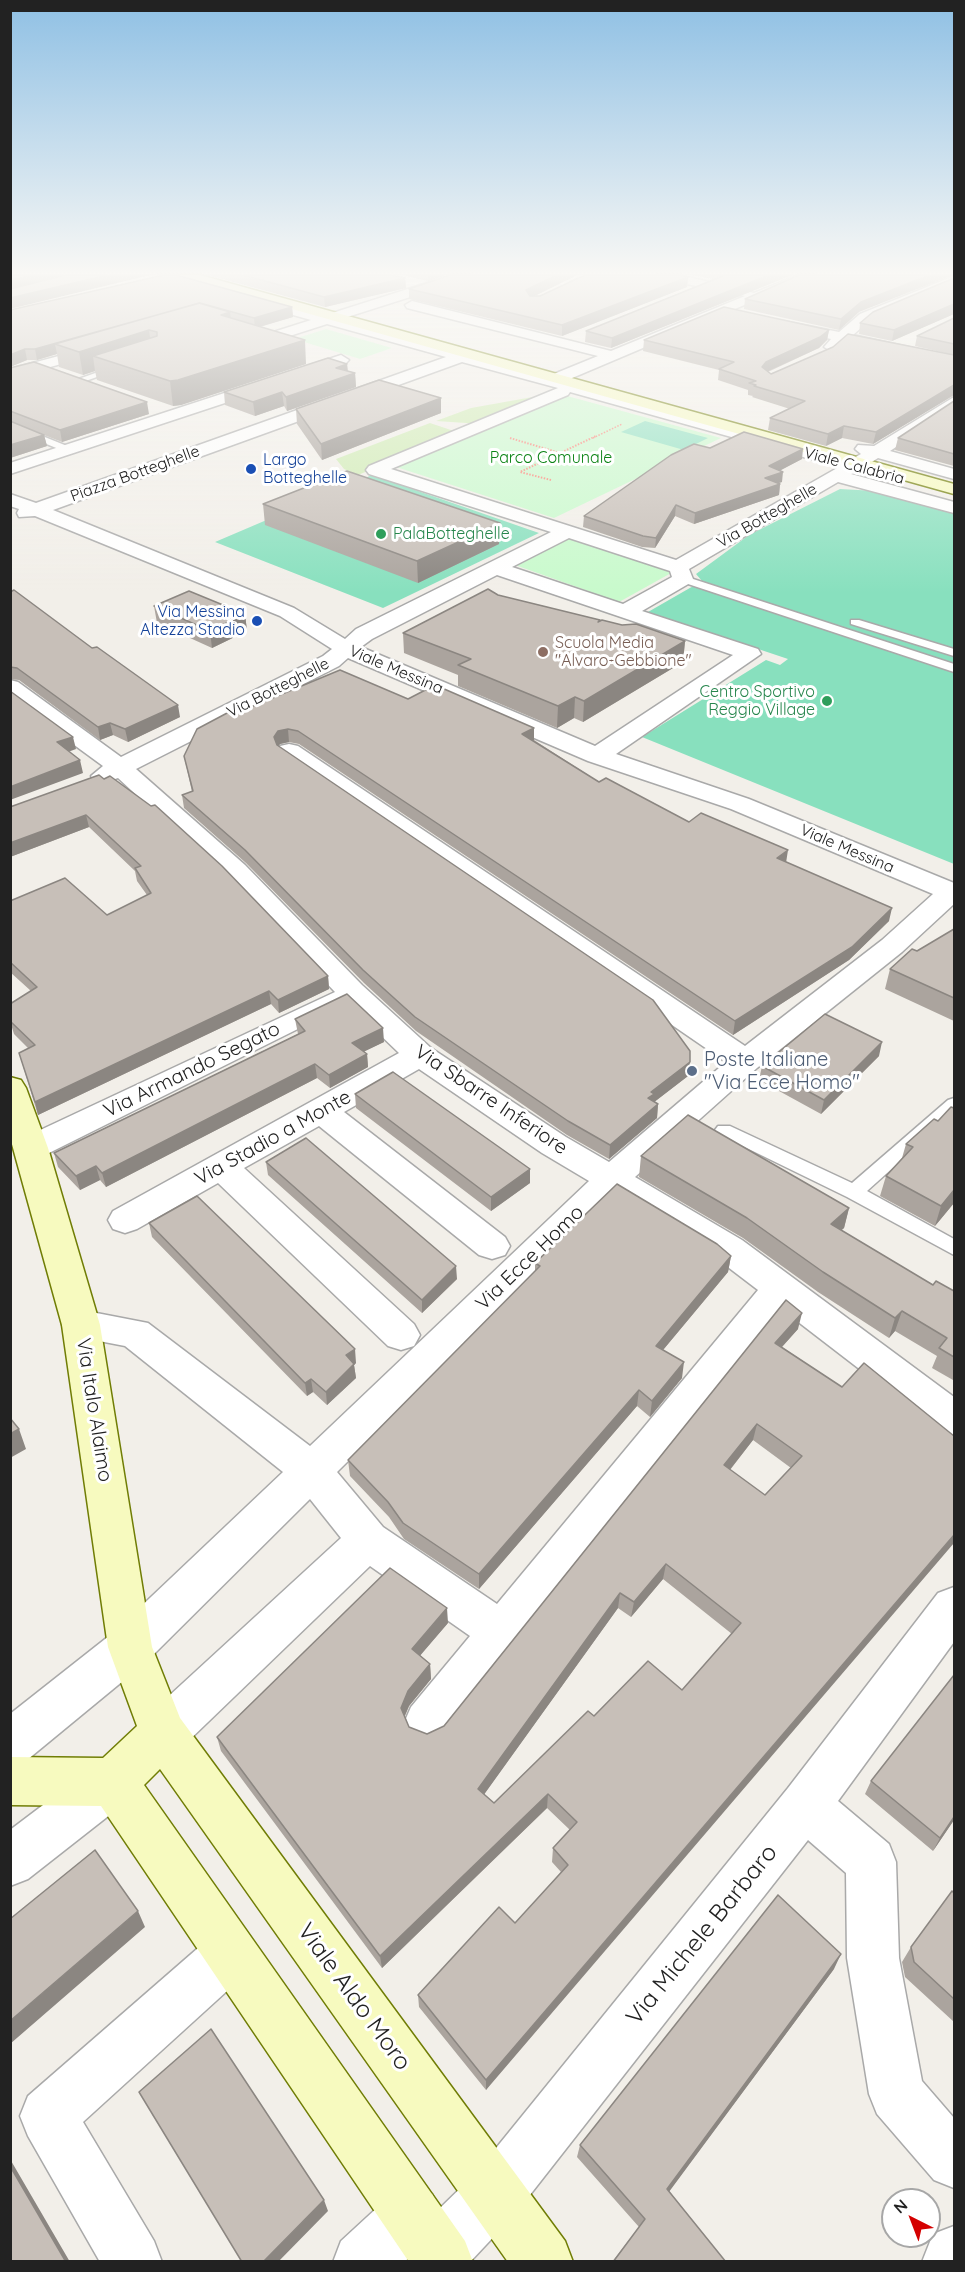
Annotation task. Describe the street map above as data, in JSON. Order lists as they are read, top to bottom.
{
  "streets": {
    "main road": ["Viale Calabria", "Via Italo Alaimo", "Viale Aldo Moro"],
    "street": [
      "Piazza Botteghelle",
      "Via Botteghelle",
      "Viale Messina",
      "Via Armando Segato",
      "Via Sbarre Inferiore",
      "Via Stadio a Monte",
      "Via Ecce Homo",
      "Via Michele Barbaro"
    ]
  },
  "crossings": [
    ["Viale Calabria", "Via Botteghelle"],
    ["Piazza Botteghelle", "Viale Messina"],
    ["Via Botteghelle", "Viale Messina"],
    ["Via Botteghelle", "Via Sbarre Inferiore"],
    ["Viale Messina", "Via Ecce Homo"],
    ["Via Armando Segato", "Via Sbarre Inferiore"],
    ["Via Armando Segato", "Via Italo Alaimo"],
    ["Via Sbarre Inferiore", "Via Stadio a Monte"],
    ["Via Sbarre Inferiore", "Via Ecce Homo"],
    ["Via Ecce Homo", "Via Italo Alaimo"],
    ["Via Italo Alaimo", "Viale Aldo Moro"],
    ["Via Michele Barbaro", "Viale Aldo Moro"]
  ],
  "parks": ["Parco Comunale"],
  "places": [
    "Largo Botteghelle",
    "PalaBotteghelle",
    "Via Messina Altezza Stadio",
    "Scuola Media \"Alvaro-Gebbione\"",
    "Centro Sportivo Reggio Village",
    "Poste Italiane \"Via Ecce Homo\""
  ],
  "north": "top left"
}
